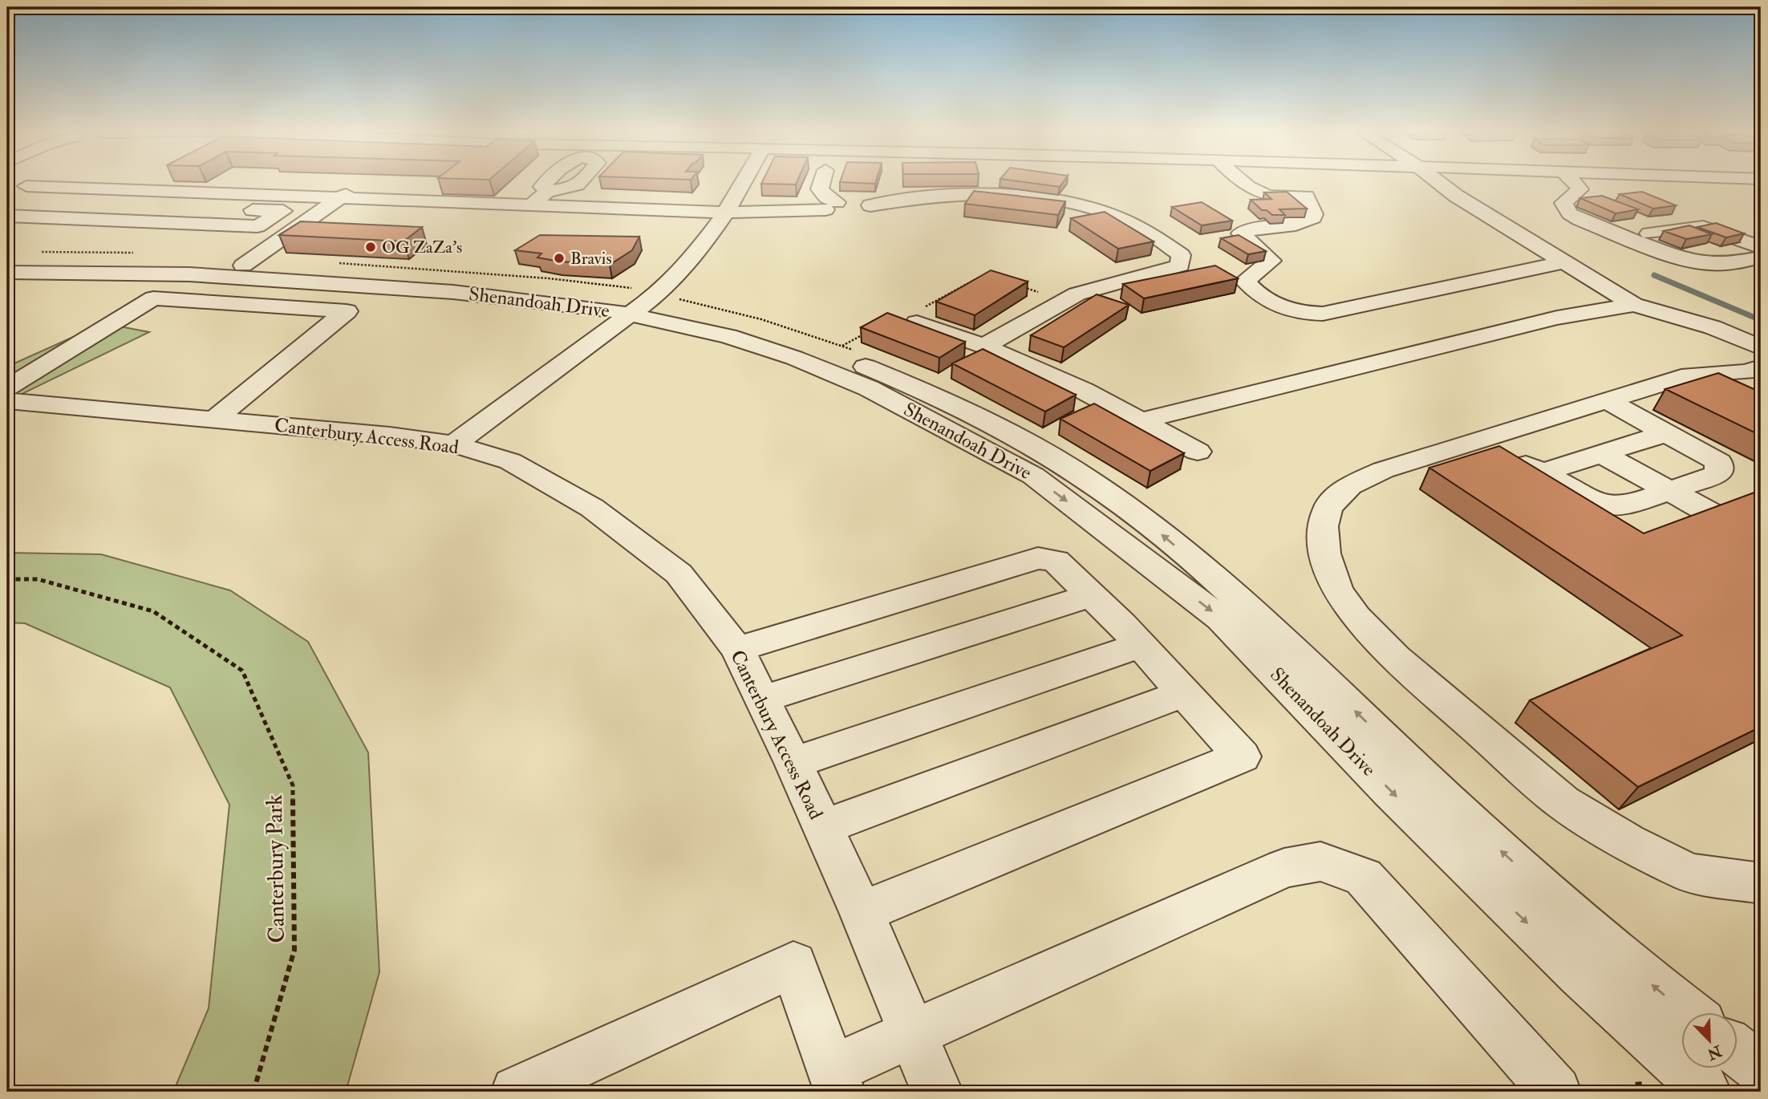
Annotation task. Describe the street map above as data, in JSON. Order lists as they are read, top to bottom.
{
  "streets": {
    "street": ["Shenandoah Drive", "Canterbury Access Road"],
    "path": ["Canterbury Park"]
  },
  "places": ["OG ZaZa's", "Bravis"],
  "north": "bottom right"
}
